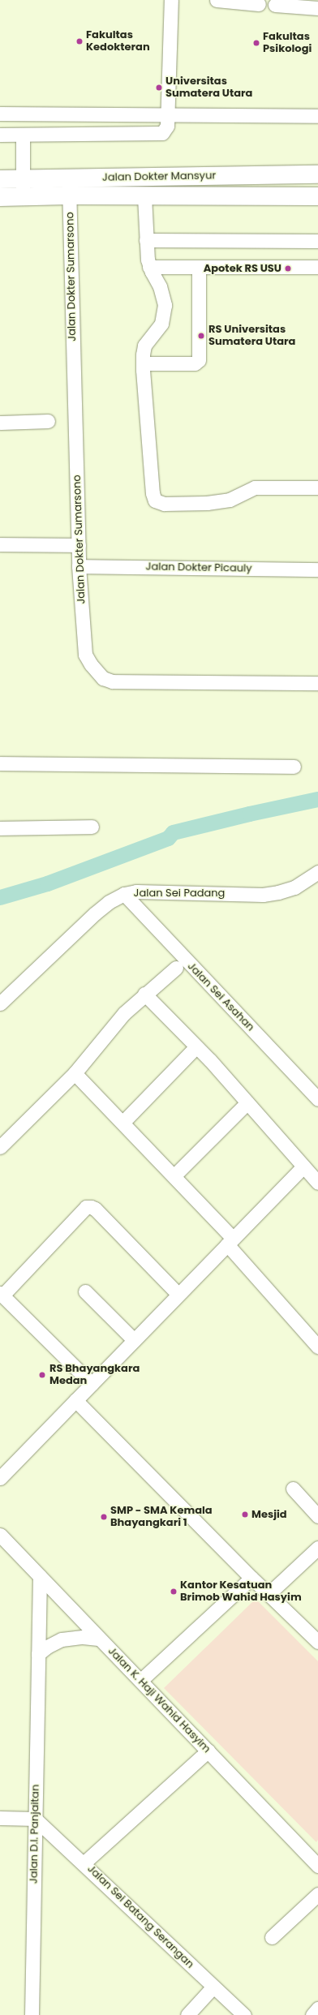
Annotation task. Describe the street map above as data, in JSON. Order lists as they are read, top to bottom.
{
  "streets": {
    "main road": ["Jalan Dokter Mansyur"],
    "street": [
      "Jalan Dokter Sumarsono",
      "Jalan Dokter Picauly",
      "Jalan Sei Padang",
      "Jalan Sei Asahan",
      "Jalan K. Haji Wahid Hasyim",
      "Jalan D.I. Panjaitan",
      "Jalan Sei Batang Serangan"
    ]
  },
  "crossings": [
    ["Jalan Dokter Mansyur", "Jalan Dokter Sumarsono"],
    ["Jalan Dokter Sumarsono", "Jalan Dokter Picauly"],
    ["Jalan Sei Padang", "Jalan Sei Asahan"],
    ["Jalan K. Haji Wahid Hasyim", "Jalan D.I. Panjaitan"],
    ["Jalan D.I. Panjaitan", "Jalan Sei Batang Serangan"]
  ],
  "places": [
    "Fakultas Kedokteran",
    "Fakultas Psikologi",
    "Universitas Sumatera Utara",
    "Apotek RS USU",
    "RS Universitas Sumatera Utara",
    "RS Bhayangkara Medan",
    "Mesjid",
    "SMP - SMA Kemala Bhayangkari 1",
    "Kantor Kesatuan Brimob Wahid Hasyim"
  ]
}
